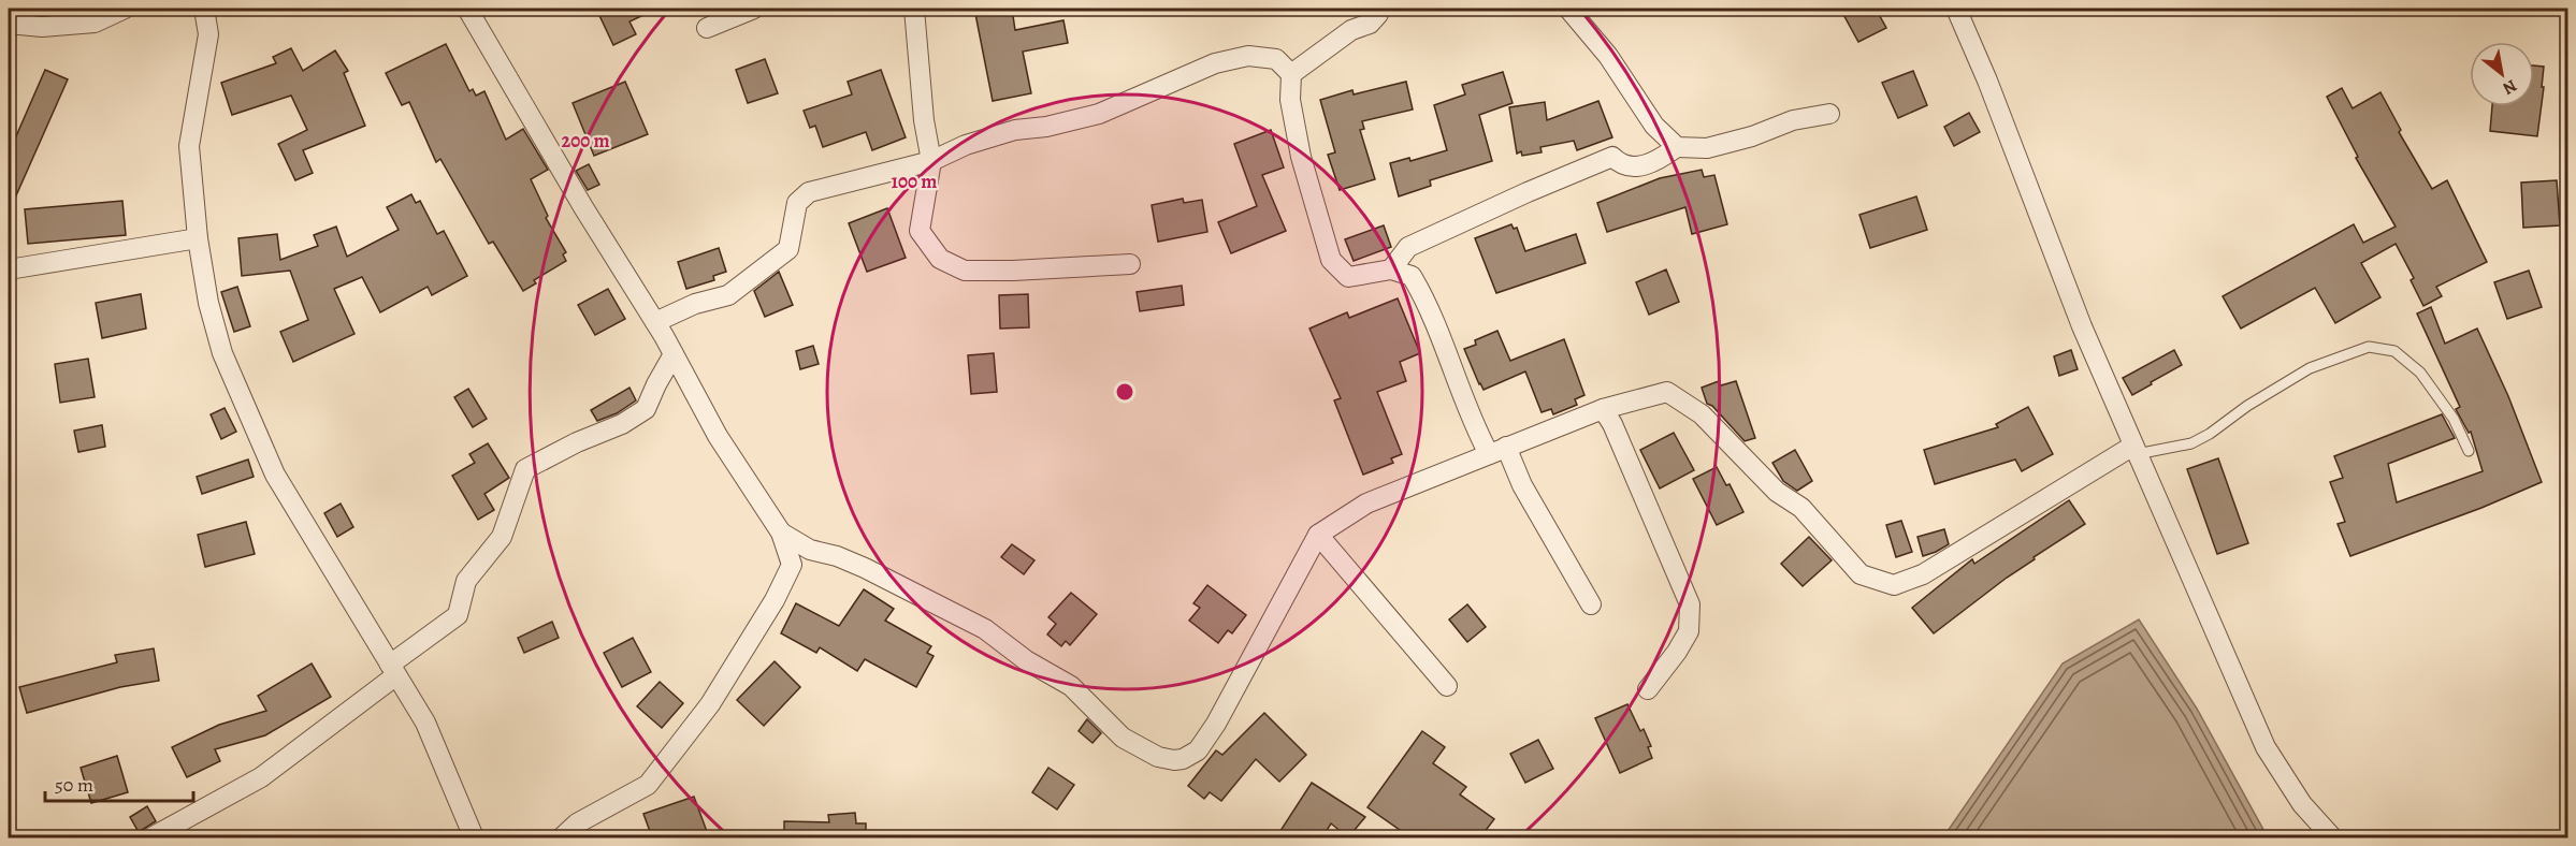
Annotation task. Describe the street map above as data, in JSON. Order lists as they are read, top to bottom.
{
  "scale_bar": "50 m",
  "north": "bottom right",
  "rings": ["200 m", "100 m"]
}
